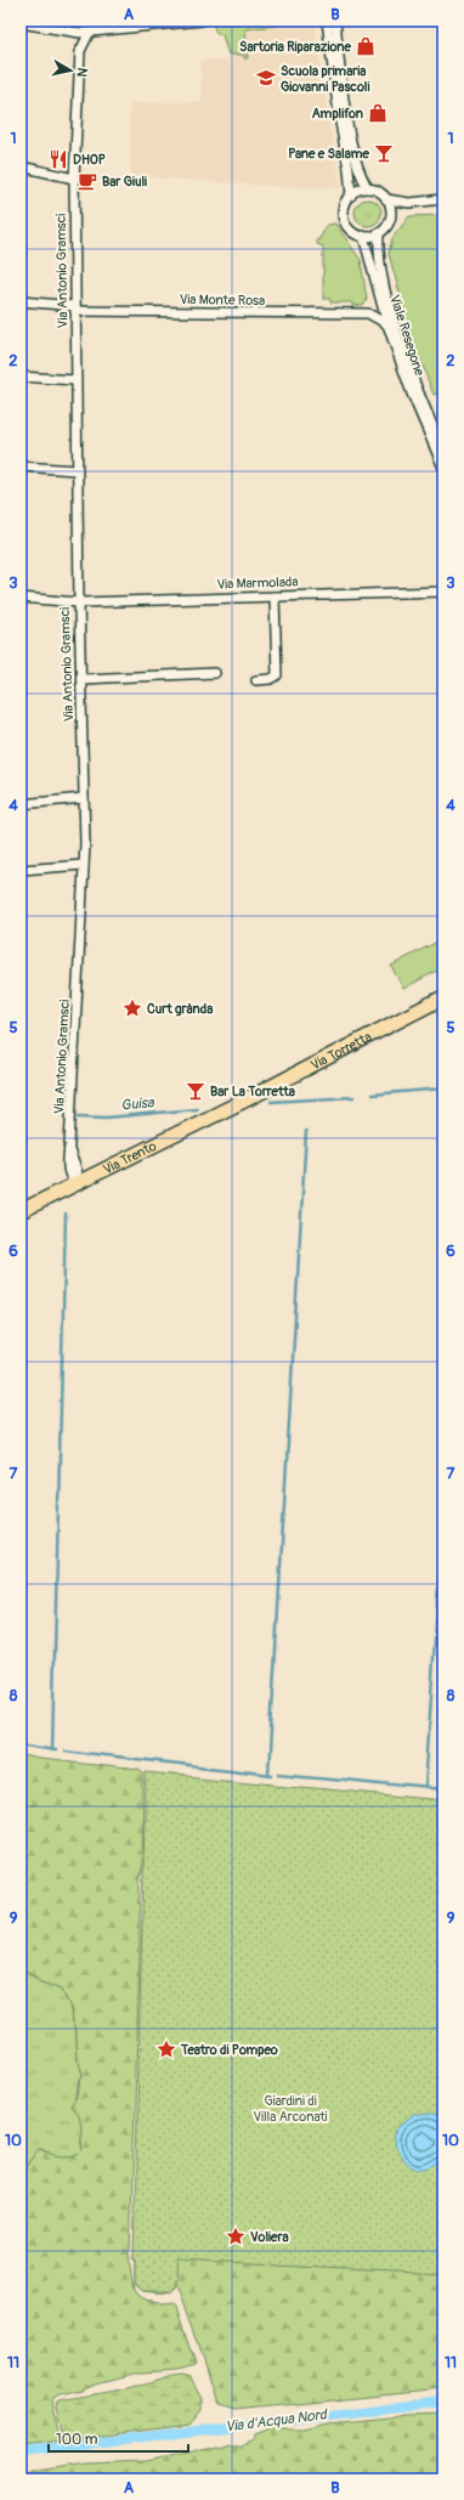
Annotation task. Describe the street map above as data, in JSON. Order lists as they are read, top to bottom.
{
  "streets": {
    "main road": ["Via Torretta", "Via Trento"],
    "street": [
      "Via Antonio Gramsci",
      "Via Monte Rosa",
      "Viale Resegone",
      "Via Marmolada"
    ]
  },
  "crossings": [
    ["Via Antonio Gramsci", "Via Monte Rosa"],
    ["Via Antonio Gramsci", "Via Marmolada"],
    ["Via Antonio Gramsci", "Via Trento"],
    ["Via Monte Rosa", "Viale Resegone"],
    ["Via Torretta", "Via Trento"]
  ],
  "water": ["Guisa", "Via d'Acqua Nord"],
  "parks": ["Giardini di Villa Arconati"],
  "places": {
    "shop": ["Sartoria Riparazione", "Amplifon"],
    "school or university": ["Scuola primaria Giovanni Pascoli"],
    "bar": ["Pane e Salame", "Bar La Torretta"],
    "restaurant": ["DHOP"],
    "cafe": ["Bar Giuli"],
    "place": ["Curt grànda", "Teatro di Pompeo", "Voliera"]
  },
  "scale_bar": "100 m",
  "north": "right",
  "grid": {
    "columns": ["A", "B"],
    "rows": [
      "1",
      "2",
      "3",
      "4",
      "5",
      "6",
      "7",
      "8",
      "9",
      "10",
      "11"
    ]
  }
}
